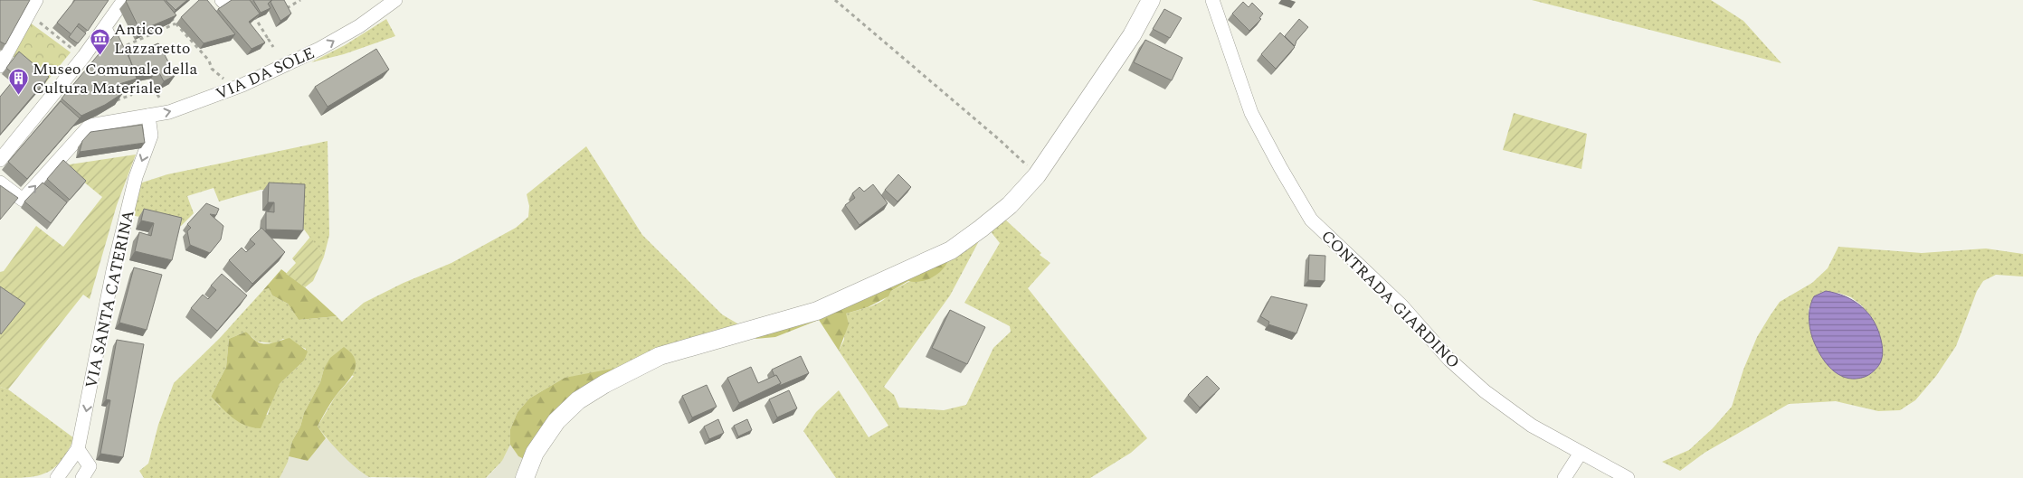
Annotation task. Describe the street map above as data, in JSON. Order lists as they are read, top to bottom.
{
  "streets": {
    "street": ["VIA DA SOLE", "VIA SANTA CATERINA", "CONTRADA GIARDINO"]
  },
  "crossings": [
    ["VIA DA SOLE", "VIA SANTA CATERINA"]
  ],
  "one_way": ["VIA DA SOLE", "VIA SANTA CATERINA"],
  "places": {
    "museum": ["Antico Lazzaretto"],
    "building": ["Museo Comunale della Cultura Materiale"]
  }
}
